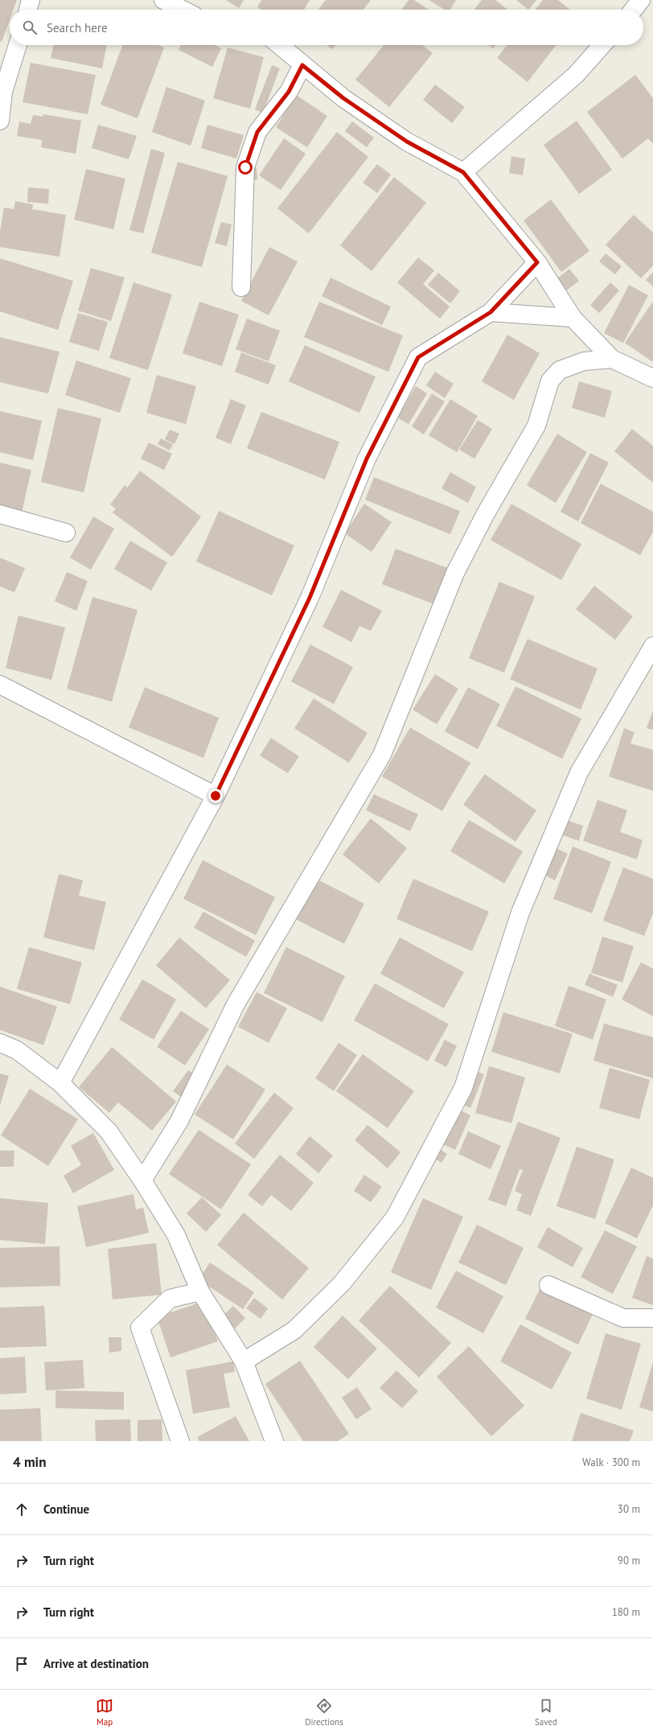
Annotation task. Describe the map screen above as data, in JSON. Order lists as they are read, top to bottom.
{
  "page": {
    "search": "Search here",
    "heading": ["4 min", "Walk · 300 m"],
    "list": [
      ["Continue", "30 m"],
      ["Turn right", "90 m"],
      ["Turn right", "180 m"],
      "Arrive at destination"
    ],
    "nav": ["Map", "Directions", "Saved"]
  }
}
